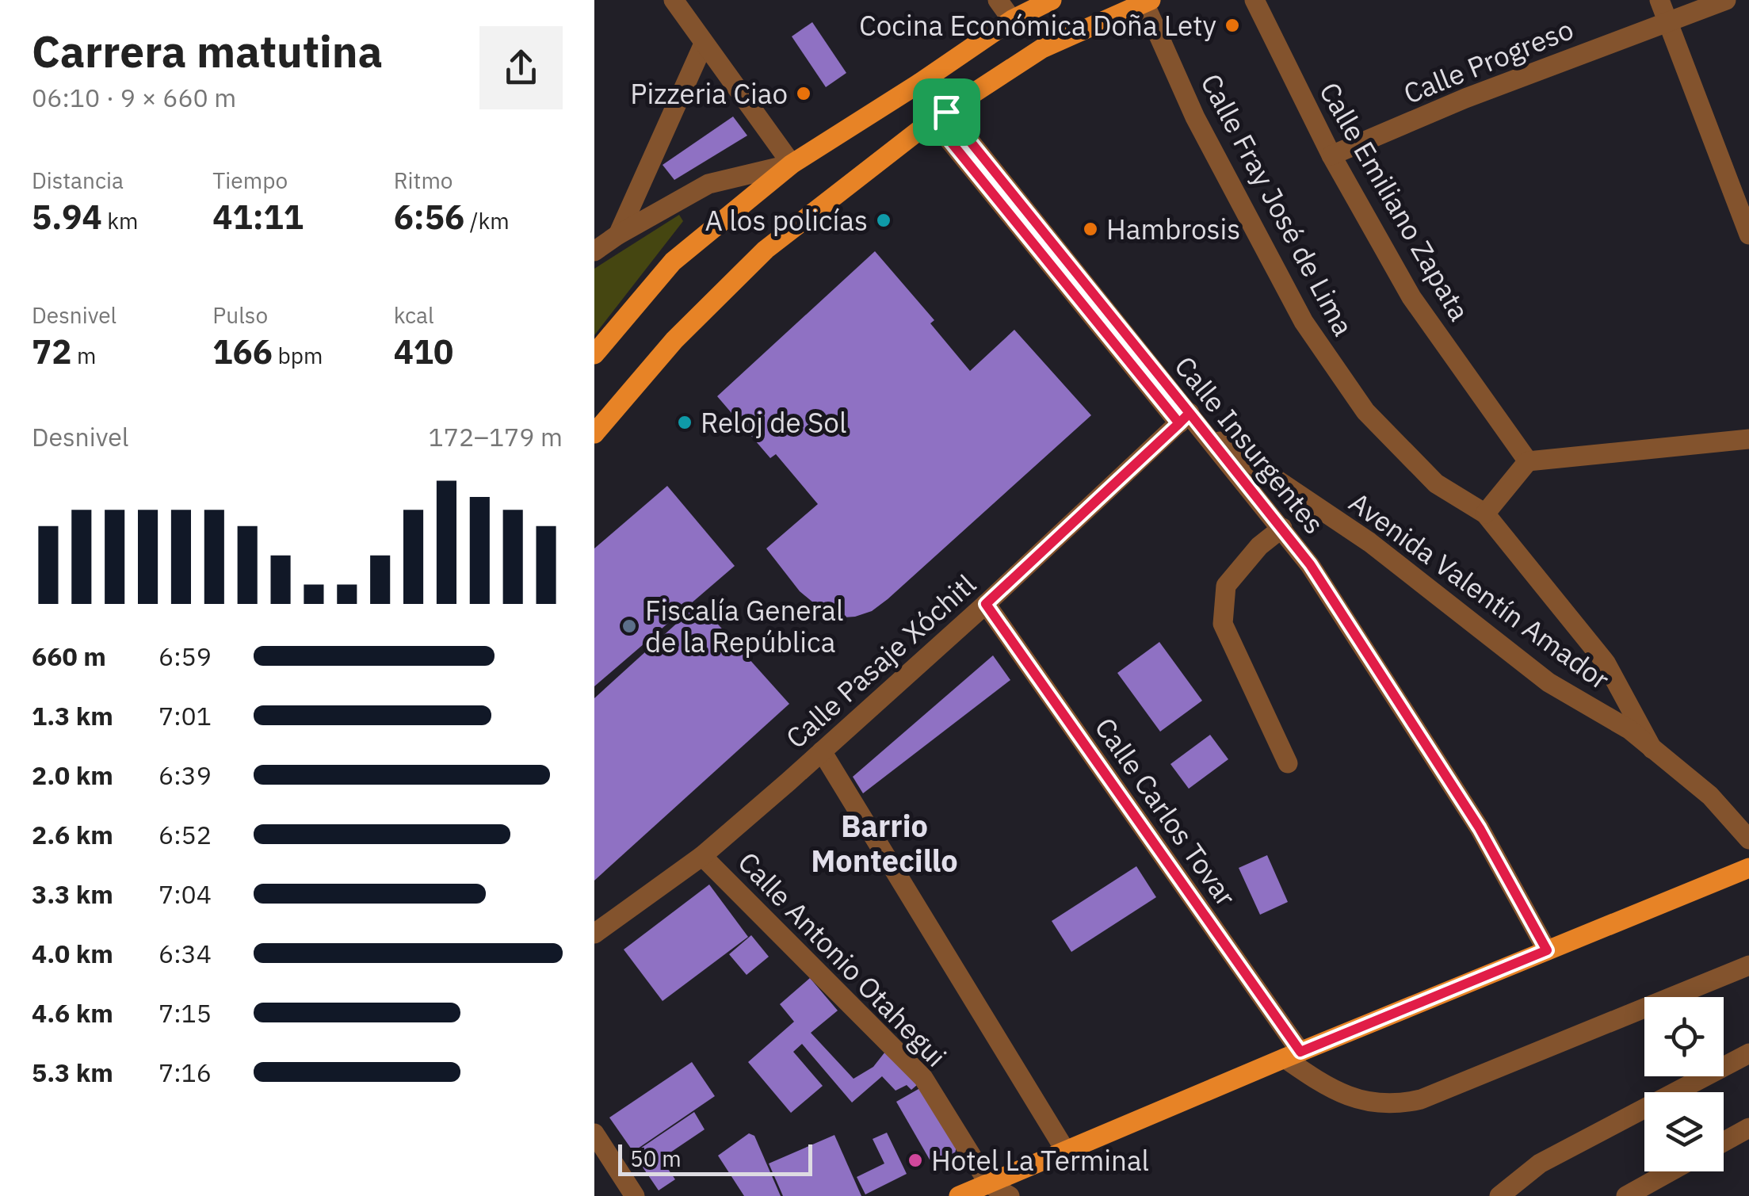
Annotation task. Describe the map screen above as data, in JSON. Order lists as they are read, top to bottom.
{
  "streets": {
    "street": [
      "Calle Progreso",
      "Calle Emiliano Zapata",
      "Calle Fray José de Lima",
      "Calle Insurgentes",
      "Avenida Valentín Amador",
      "Calle Pasaje Xóchitl",
      "Calle Carlos Tovar",
      "Calle Antonio Otahegui"
    ]
  },
  "crossings": [
    ["Calle Progreso", "Calle Emiliano Zapata"],
    ["Calle Fray José de Lima", "Avenida Valentín Amador"],
    ["Calle Insurgentes", "Avenida Valentín Amador"],
    ["Calle Insurgentes", "Calle Pasaje Xóchitl"],
    ["Calle Pasaje Xóchitl", "Calle Carlos Tovar"],
    ["Calle Pasaje Xóchitl", "Calle Antonio Otahegui"]
  ],
  "districts": ["Barrio Montecillo"],
  "places": [
    "Cocina Económica Doña Lety",
    "Pizzeria Ciao",
    "A los policías",
    "Hambrosis",
    "Reloj de Sol",
    "Fiscalía General de la República",
    "Hotel La Terminal"
  ],
  "scale_bar": "50 m",
  "page": {
    "heading": ["Carrera matutina", "06:10 · 9 × 660 m"],
    "stats": [
      ["Distancia", "5.94 km"],
      ["Tiempo", "41:11"],
      ["Ritmo", "6:56 /km"],
      ["Desnivel", "72 m"],
      ["Pulso", "166 bpm"],
      ["kcal", "410"]
    ],
    "chart": ["Desnivel", "172–179 m"],
    "list": [
      {
        "name": "660 m",
        "note": "6:59"
      },
      {
        "name": "1.3 km",
        "note": "7:01"
      },
      {
        "name": "2.0 km",
        "note": "6:39"
      },
      {
        "name": "2.6 km",
        "note": "6:52"
      },
      {
        "name": "3.3 km",
        "note": "7:04"
      },
      {
        "name": "4.0 km",
        "note": "6:34"
      },
      {
        "name": "4.6 km",
        "note": "7:15"
      },
      {
        "name": "5.3 km",
        "note": "7:16"
      }
    ],
    "scale": "50 m"
  }
}
